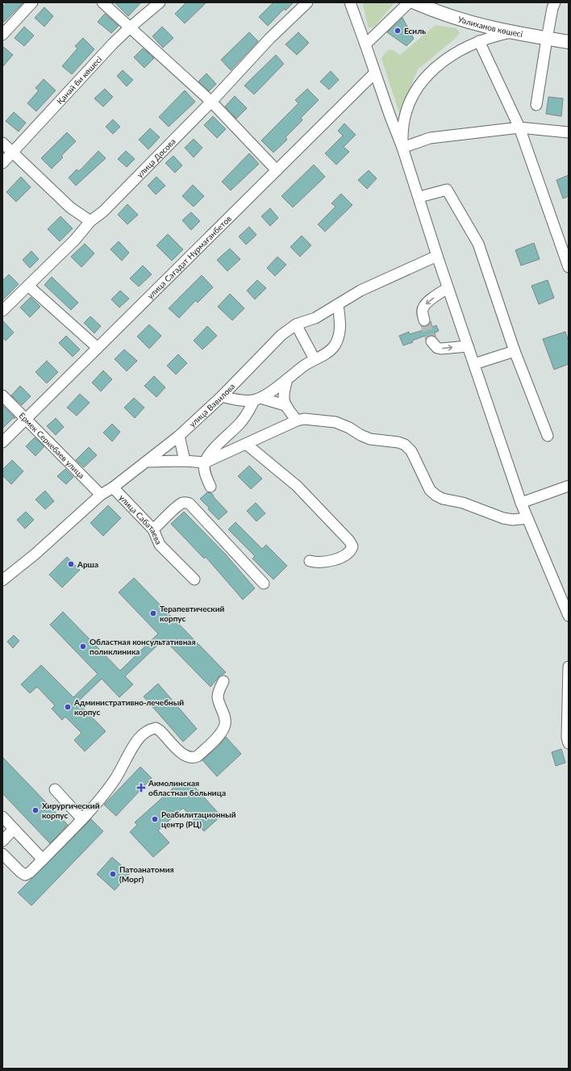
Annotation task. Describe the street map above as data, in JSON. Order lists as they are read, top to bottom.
{
  "streets": {
    "main road": ["Уәлиханов көшесі"],
    "street": [
      "Қанай би көшесі",
      "улица Досова",
      "улица Сағадат Нұрмағанбетов",
      "улица Вавилова",
      "Ермек Серкебаев улица",
      "улица Сабатаева"
    ]
  },
  "crossings": [
    ["улица Сағадат Нұрмағанбетов", "Ермек Серкебаев улица"],
    ["улица Вавилова", "Ермек Серкебаев улица"],
    ["улица Вавилова", "улица Сабатаева"]
  ],
  "places": {
    "other": [
      "Есиль",
      "Арша",
      "Терапевтический корпус",
      "Областная консультативная поликлиника",
      "Административно-лечебный корпус",
      "Хирургический корпус",
      "Реабилитационный центр (РЦ)",
      "Патоанатомия (Морг)"
    ],
    "health": ["Акмолинская областная больница"]
  }
}
